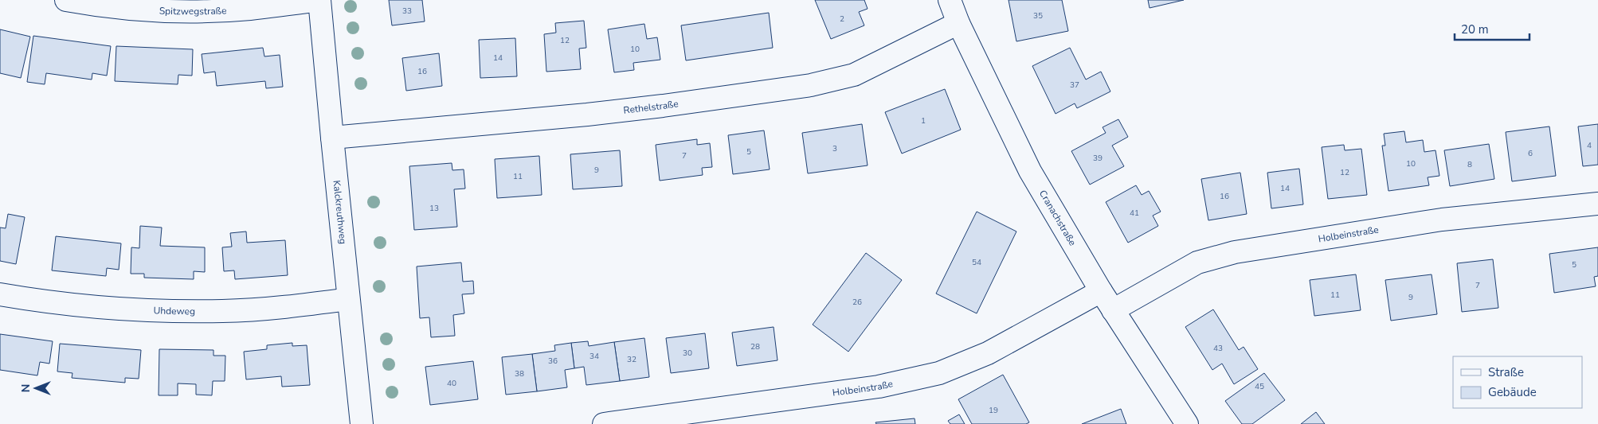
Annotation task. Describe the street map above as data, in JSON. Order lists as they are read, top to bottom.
{
  "streets": {
    "street": [
      "Spitzwegstraße",
      "Rethelstraße",
      "Kalckreuthweg",
      "Cranachstraße",
      "Holbeinstraße",
      "Uhdeweg"
    ]
  },
  "crossings": [
    ["Spitzwegstraße", "Kalckreuthweg"],
    ["Rethelstraße", "Kalckreuthweg"],
    ["Rethelstraße", "Cranachstraße"],
    ["Kalckreuthweg", "Uhdeweg"],
    ["Cranachstraße", "Holbeinstraße"]
  ],
  "house_numbers": [
    "33",
    "35",
    "2",
    "12",
    "10",
    "14",
    "16",
    "37",
    "1",
    "4",
    "3",
    "5",
    "6",
    "7",
    "39",
    "10",
    "8",
    "9",
    "12",
    "11",
    "14",
    "16",
    "13",
    "41",
    "54",
    "5",
    "7",
    "11",
    "9",
    "26",
    "28",
    "43",
    "30",
    "34",
    "32",
    "36",
    "38",
    "40",
    "45",
    "19"
  ],
  "legend": ["Straße", "Gebäude"],
  "scale_bar": "20 m",
  "north": "left"
}
